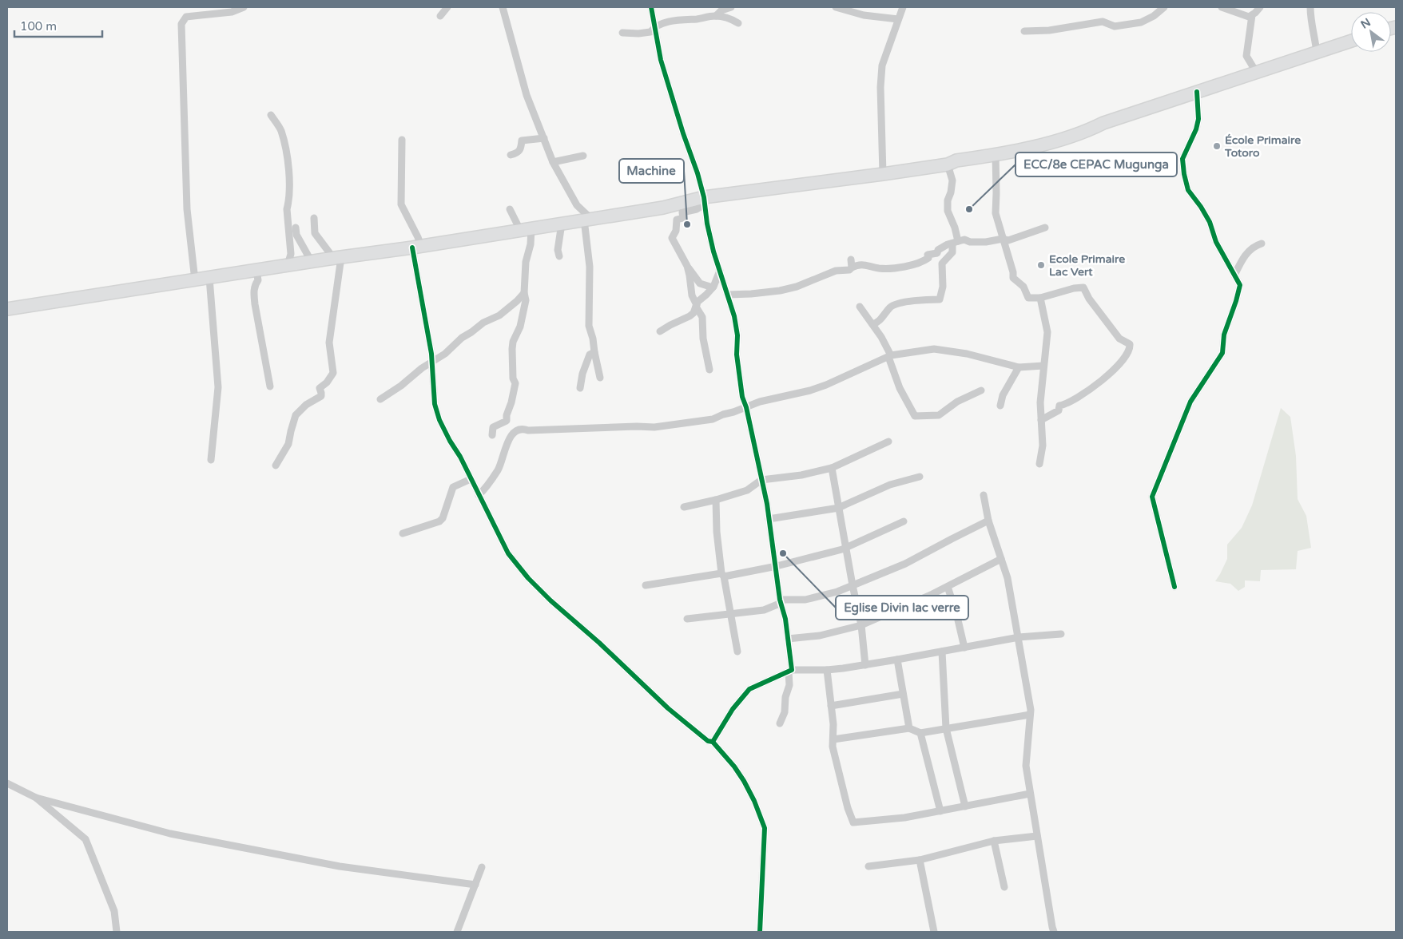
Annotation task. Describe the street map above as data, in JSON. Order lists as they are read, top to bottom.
{
  "places": [
    "École Primaire Totoro",
    "ECC/8e CEPAC Mugunga",
    "Machine",
    "Ecole Primaire Lac Vert",
    "Eglise Divin lac verre"
  ],
  "scale_bar": "100 m",
  "north": "top left"
}
